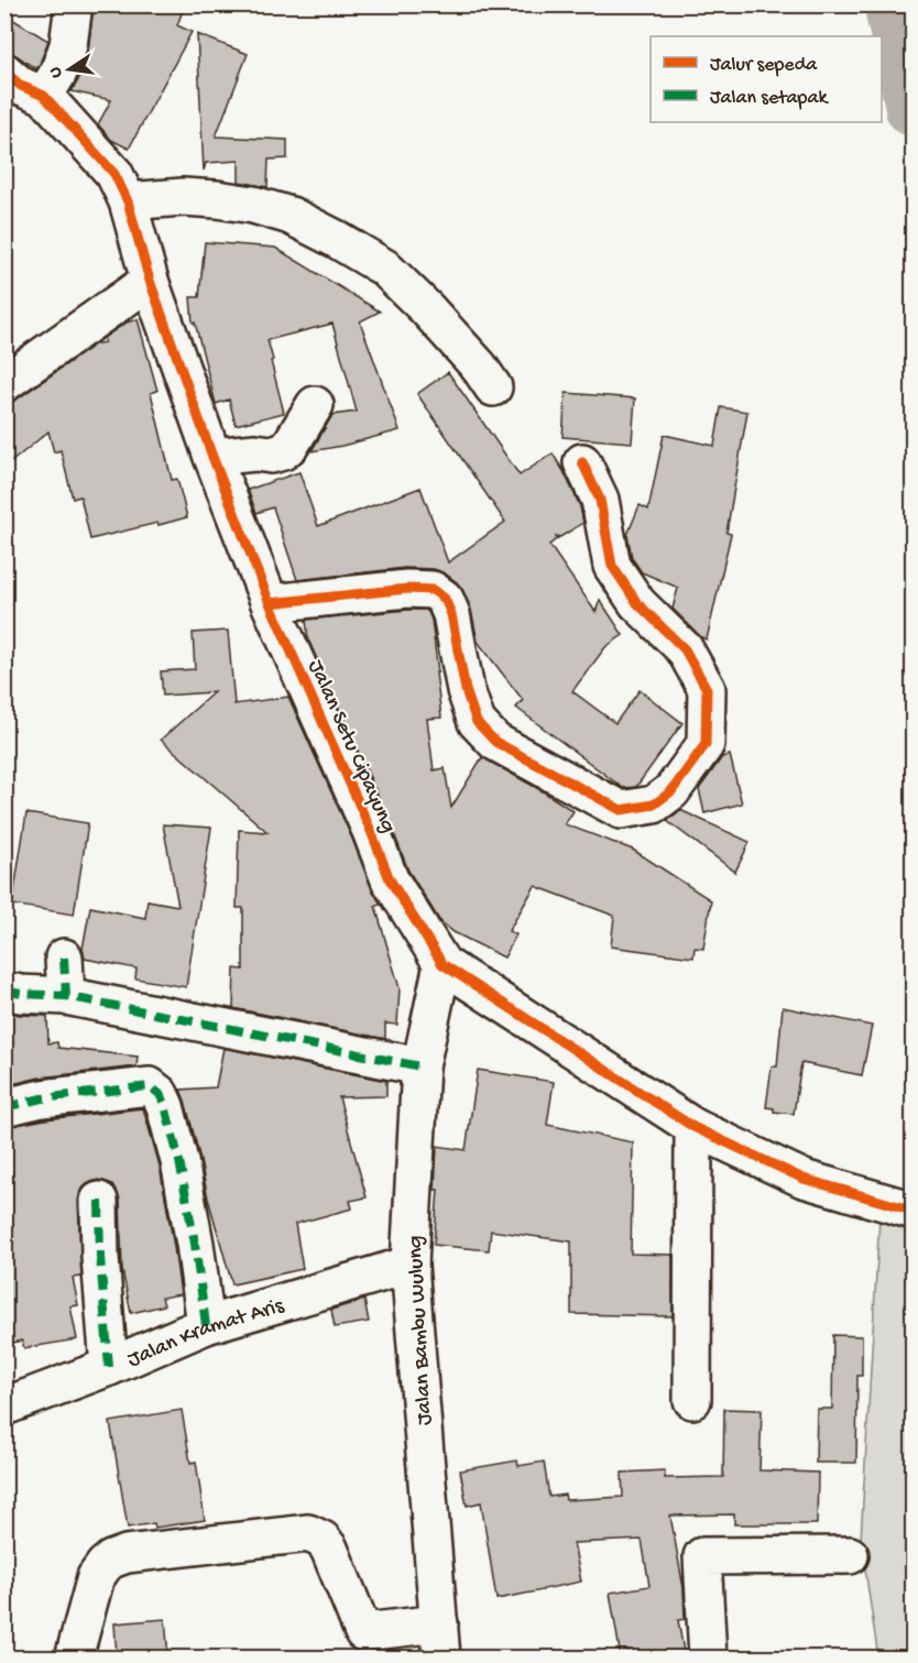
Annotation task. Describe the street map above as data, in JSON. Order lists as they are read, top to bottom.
{
  "streets": {
    "street": ["Jalan Setu Cipayung", "Jalan Kramat Aris", "Jalan Bambu Wulung"]
  },
  "crossings": [
    ["Jalan Setu Cipayung", "Jalan Bambu Wulung"],
    ["Jalan Kramat Aris", "Jalan Bambu Wulung"]
  ],
  "legend": ["Jalur sepeda", "Jalan setapak"],
  "north": "left"
}
